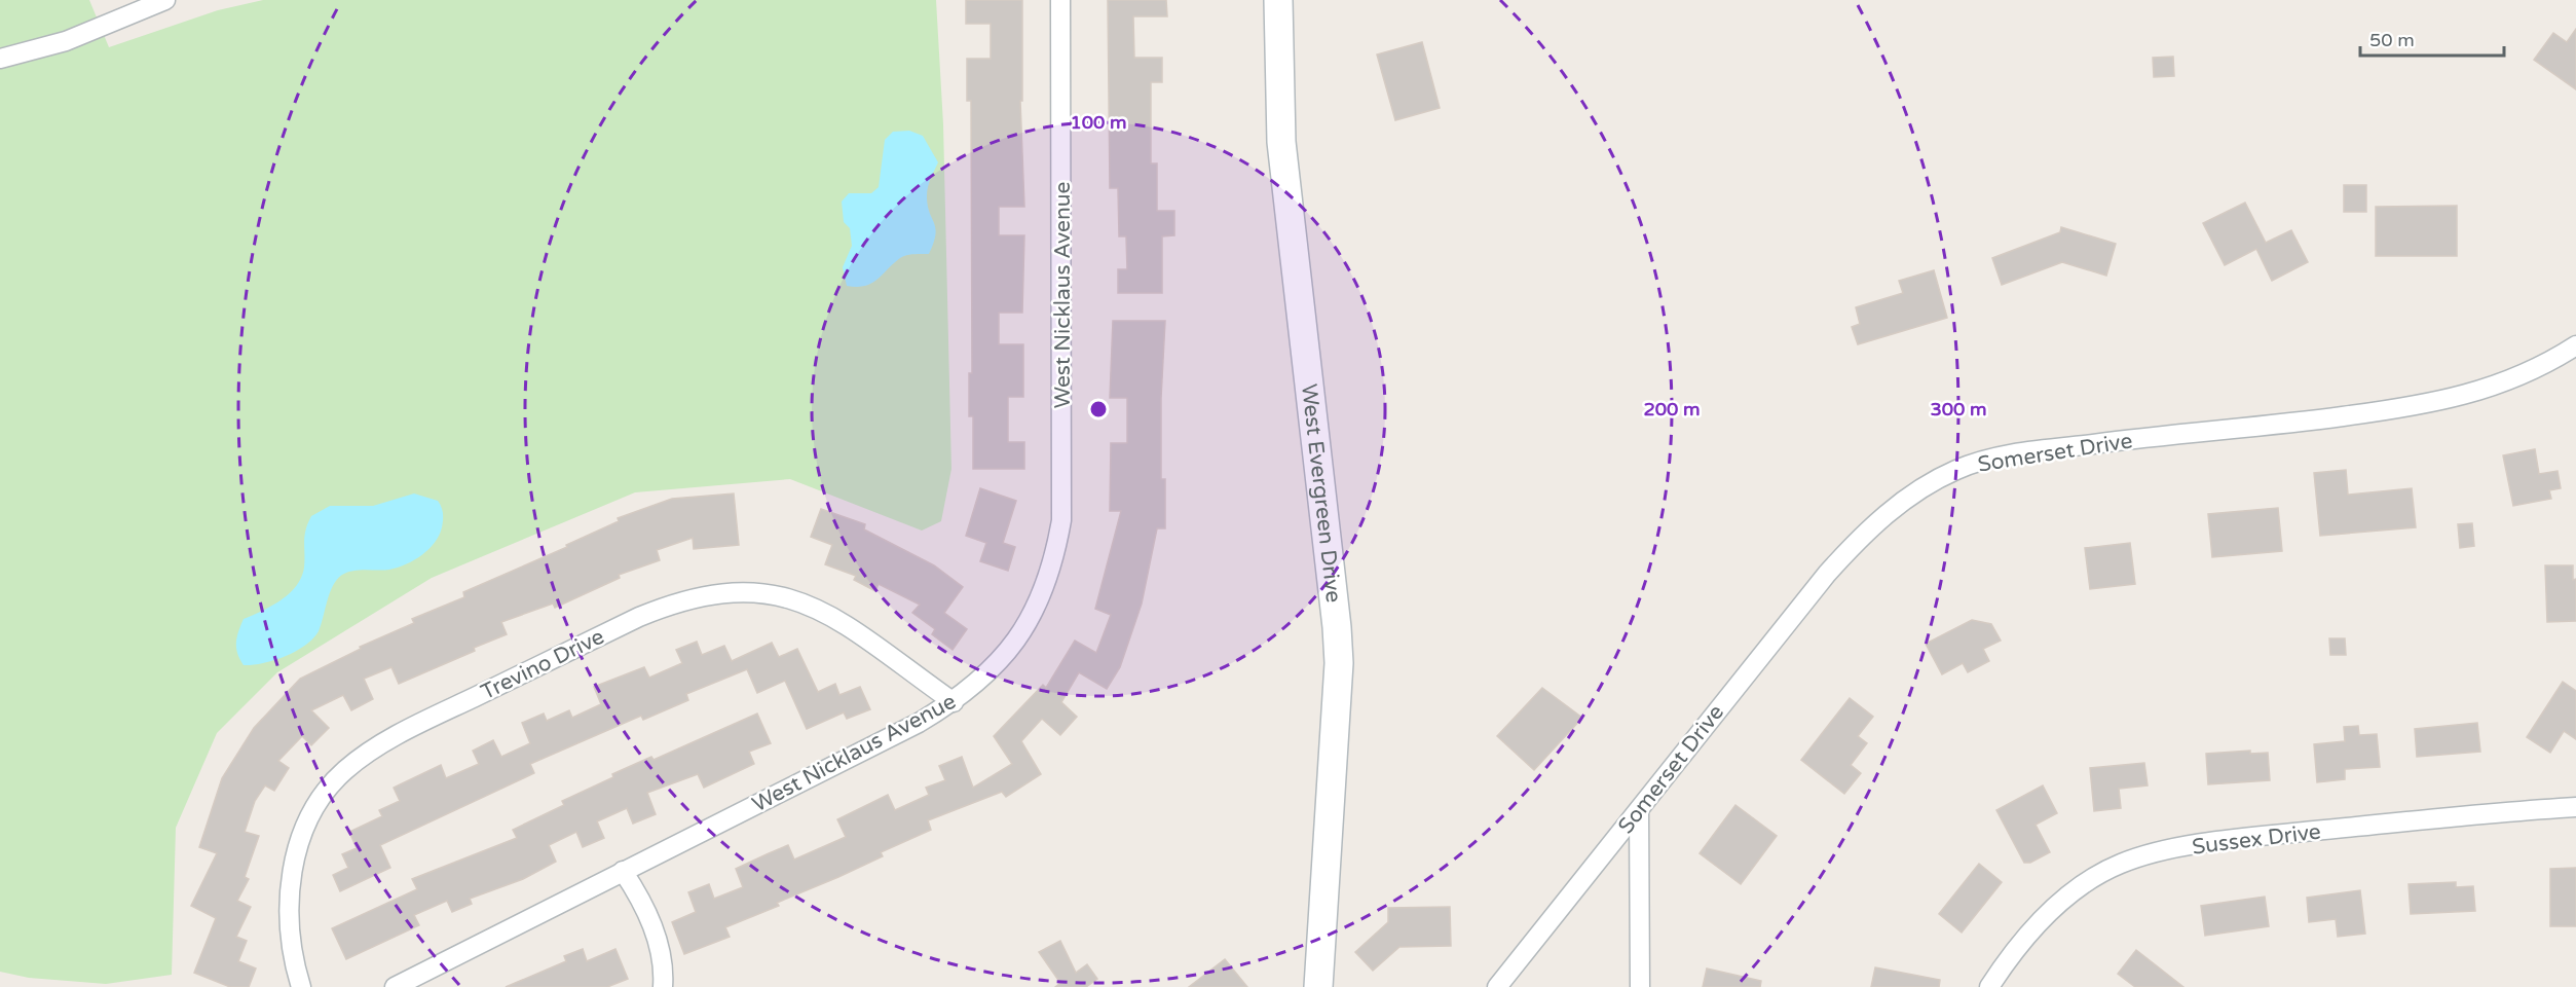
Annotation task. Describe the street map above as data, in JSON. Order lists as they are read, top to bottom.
{
  "streets": {
    "street": [
      "West Nicklaus Avenue",
      "Somerset Drive",
      "West Evergreen Drive",
      "Trevino Drive",
      "Sussex Drive"
    ]
  },
  "crossings": [
    ["West Nicklaus Avenue", "Trevino Drive"]
  ],
  "scale_bar": "50 m",
  "rings": ["100 m", "200 m", "300 m"]
}
